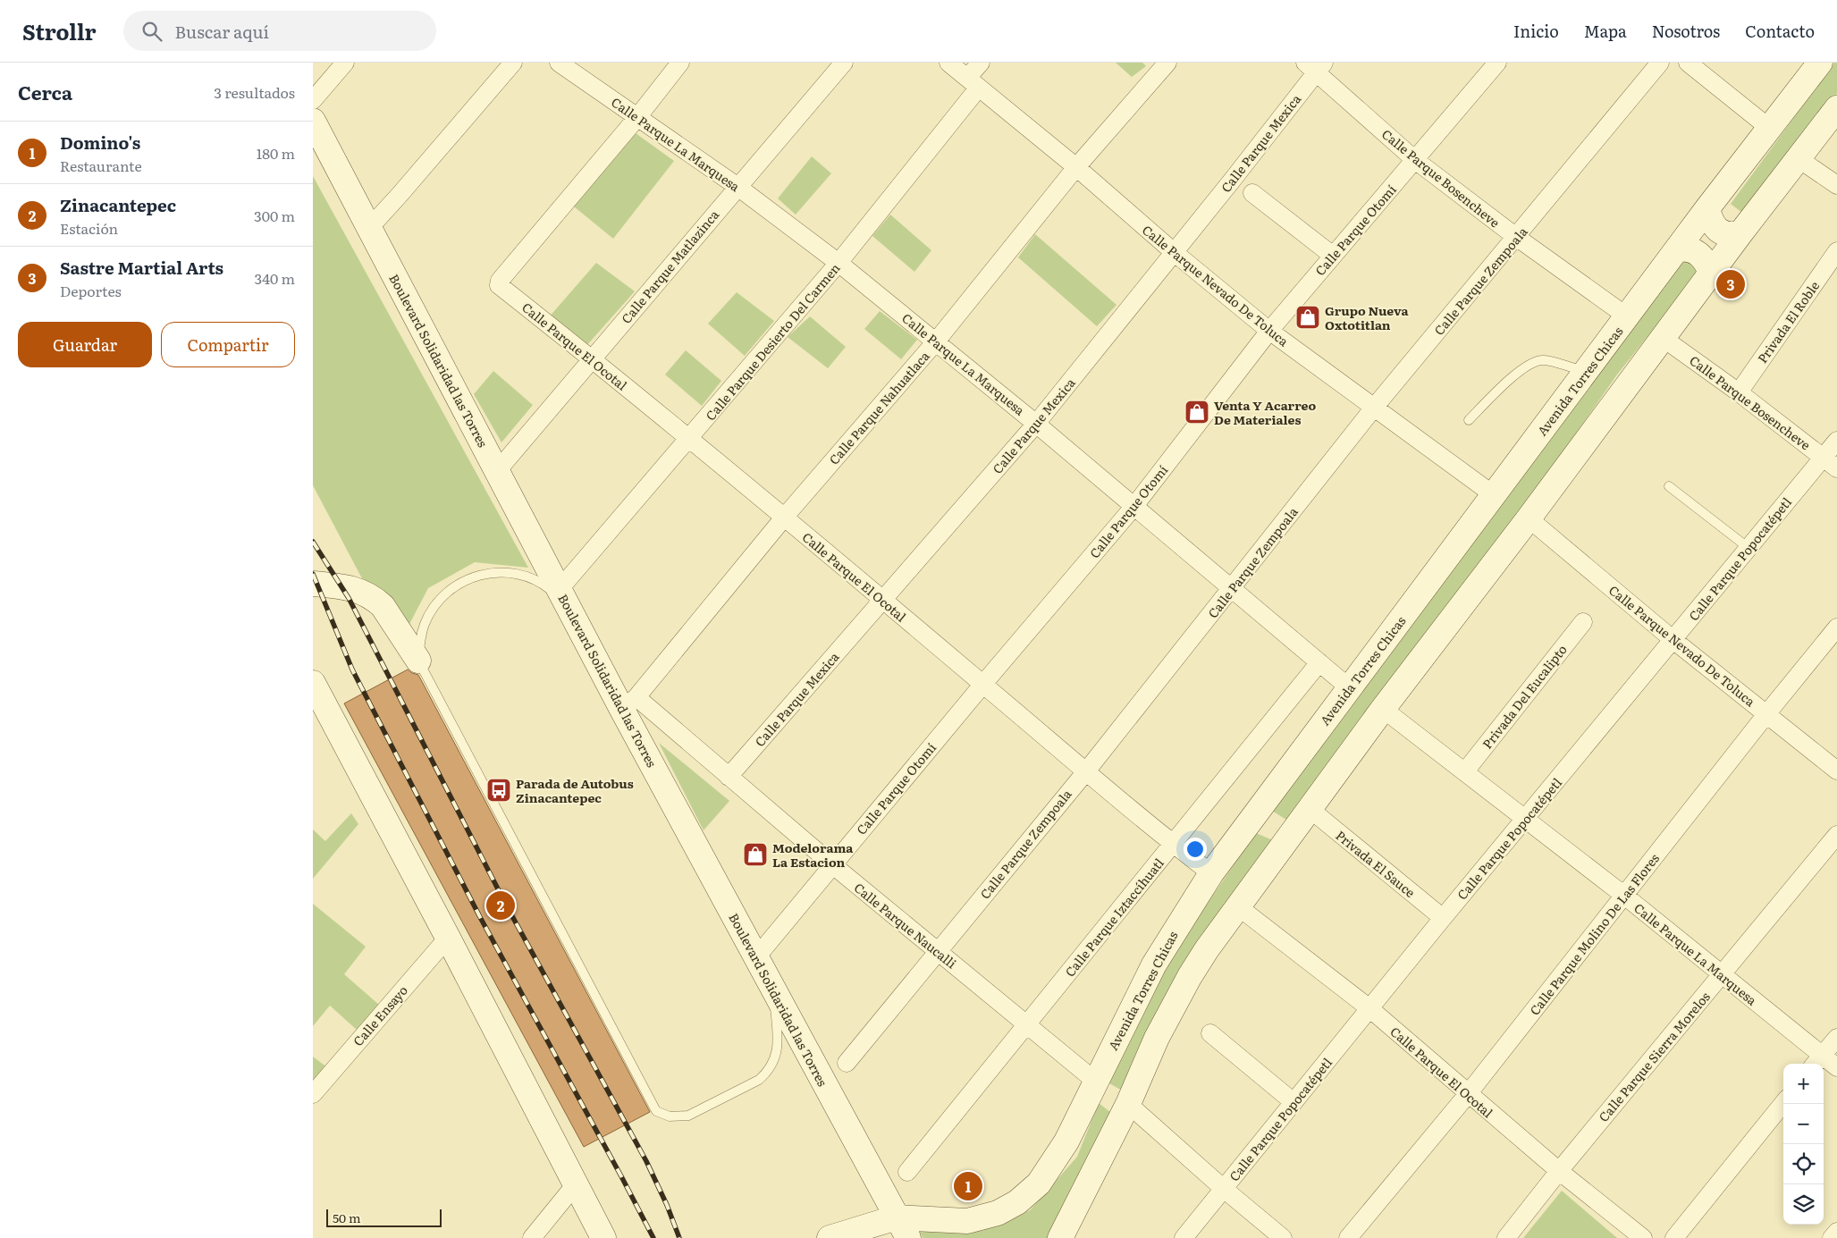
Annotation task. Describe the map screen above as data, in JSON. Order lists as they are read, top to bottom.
{
  "streets": {
    "main road": ["Boulevard Solidaridad las Torres", "Avenida Torres Chicas"],
    "street": [
      "Calle Parque Mexica",
      "Calle Parque La Marquesa",
      "Calle Parque Bosencheve",
      "Calle Parque Otomí",
      "Calle Parque Matlazinca",
      "Calle Parque Zempoala",
      "Calle Parque Nevado De Toluca",
      "Privada El Roble",
      "Calle Parque Desierto Del Carmen",
      "Calle Parque El Ocotal",
      "Calle Parque Nahuatlaca",
      "Calle Parque Popocatépetl",
      "Privada Del Eucalipto",
      "Privada El Sauce",
      "Calle Parque Iztaccíhuatl",
      "Calle Parque Naucalli",
      "Calle Parque Molino De Las Flores",
      "Calle Ensayo",
      "Calle Parque Sierra Morelos"
    ]
  },
  "crossings": [
    ["Calle Parque Mexica", "Calle Parque La Marquesa"],
    ["Calle Parque Mexica", "Calle Parque Bosencheve"],
    ["Calle Parque Mexica", "Calle Parque Nevado De Toluca"],
    ["Calle Parque Mexica", "Calle Parque El Ocotal"],
    ["Calle Parque Mexica", "Calle Parque Naucalli"],
    ["Calle Parque La Marquesa", "Calle Parque Otomí"],
    ["Calle Parque La Marquesa", "Calle Parque Matlazinca"],
    ["Calle Parque La Marquesa", "Calle Parque Zempoala"],
    ["Calle Parque La Marquesa", "Calle Parque Desierto Del Carmen"],
    ["Calle Parque La Marquesa", "Calle Parque El Ocotal"],
    ["Calle Parque La Marquesa", "Avenida Torres Chicas"],
    ["Calle Parque La Marquesa", "Calle Parque Nahuatlaca"],
    ["Calle Parque La Marquesa", "Calle Parque Popocatépetl"],
    ["Calle Parque La Marquesa", "Privada Del Eucalipto"],
    ["Calle Parque La Marquesa", "Calle Parque Iztaccíhuatl"],
    ["Calle Parque La Marquesa", "Calle Parque Molino De Las Flores"],
    ["Calle Parque La Marquesa", "Calle Parque Sierra Morelos"],
    ["Calle Parque Bosencheve", "Calle Parque Otomí"],
    ["Calle Parque Bosencheve", "Calle Parque Zempoala"],
    ["Calle Parque Bosencheve", "Privada El Roble"],
    ["Calle Parque Bosencheve", "Avenida Torres Chicas"],
    ["Calle Parque Bosencheve", "Calle Parque Popocatépetl"],
    ["Calle Parque Otomí", "Calle Parque Nevado De Toluca"],
    ["Calle Parque Otomí", "Calle Parque El Ocotal"],
    ["Calle Parque Otomí", "Boulevard Solidaridad las Torres"],
    ["Calle Parque Otomí", "Calle Parque Naucalli"],
    ["Calle Parque Matlazinca", "Calle Parque El Ocotal"],
    ["Calle Parque Matlazinca", "Boulevard Solidaridad las Torres"],
    ["Calle Parque Zempoala", "Calle Parque Nevado De Toluca"],
    ["Calle Parque Zempoala", "Calle Parque El Ocotal"],
    ["Calle Parque Zempoala", "Calle Parque Naucalli"],
    ["Calle Parque Nevado De Toluca", "Calle Parque Desierto Del Carmen"],
    ["Calle Parque Nevado De Toluca", "Avenida Torres Chicas"],
    ["Calle Parque Nevado De Toluca", "Calle Parque Nahuatlaca"],
    ["Calle Parque Nevado De Toluca", "Calle Parque Popocatépetl"],
    ["Calle Parque Nevado De Toluca", "Calle Parque Molino De Las Flores"],
    ["Calle Parque Desierto Del Carmen", "Calle Parque El Ocotal"],
    ["Calle Parque Desierto Del Carmen", "Boulevard Solidaridad las Torres"],
    ["Calle Parque El Ocotal", "Avenida Torres Chicas"],
    ["Calle Parque El Ocotal", "Calle Parque Nahuatlaca"],
    ["Calle Parque El Ocotal", "Calle Parque Popocatépetl"],
    ["Calle Parque El Ocotal", "Calle Parque Iztaccíhuatl"],
    ["Calle Parque El Ocotal", "Calle Parque Molino De Las Flores"],
    ["Calle Parque El Ocotal", "Calle Parque Sierra Morelos"],
    ["Boulevard Solidaridad las Torres", "Avenida Torres Chicas"],
    ["Boulevard Solidaridad las Torres", "Calle Parque Nahuatlaca"],
    ["Boulevard Solidaridad las Torres", "Calle Parque Naucalli"],
    ["Avenida Torres Chicas", "Calle Parque Naucalli"],
    ["Calle Parque Nahuatlaca", "Calle Parque Naucalli"],
    ["Calle Parque Popocatépetl", "Privada El Sauce"],
    ["Calle Parque Iztaccíhuatl", "Calle Parque Naucalli"]
  ],
  "places": {
    "shop": ["Grupo Nueva Oxtotitlan", "Venta Y Acarreo De Materiales", "Modelorama La Estacion"],
    "bus stop": ["Parada de Autobus Zinacantepec"]
  },
  "scale_bar": "50 m",
  "page": {
    "header": "Strollr",
    "search": "Buscar aquí",
    "nav": [
      "Inicio",
      "Mapa",
      "Nosotros",
      "Contacto"
    ],
    "heading": ["Cerca", "3 resultados"],
    "list": [
      {
        "mark": "1",
        "name": "Domino's",
        "note": "Restaurante",
        "value": "180 m"
      },
      {
        "mark": "2",
        "name": "Zinacantepec",
        "note": "Estación",
        "value": "300 m"
      },
      {
        "mark": "3",
        "name": "Sastre Martial Arts",
        "note": "Deportes",
        "value": "340 m"
      }
    ],
    "pins": ["3", "2", "1"],
    "buttons": ["Guardar", "Compartir"],
    "map_buttons": ["+", "−"],
    "scale": "50 m"
  }
}
